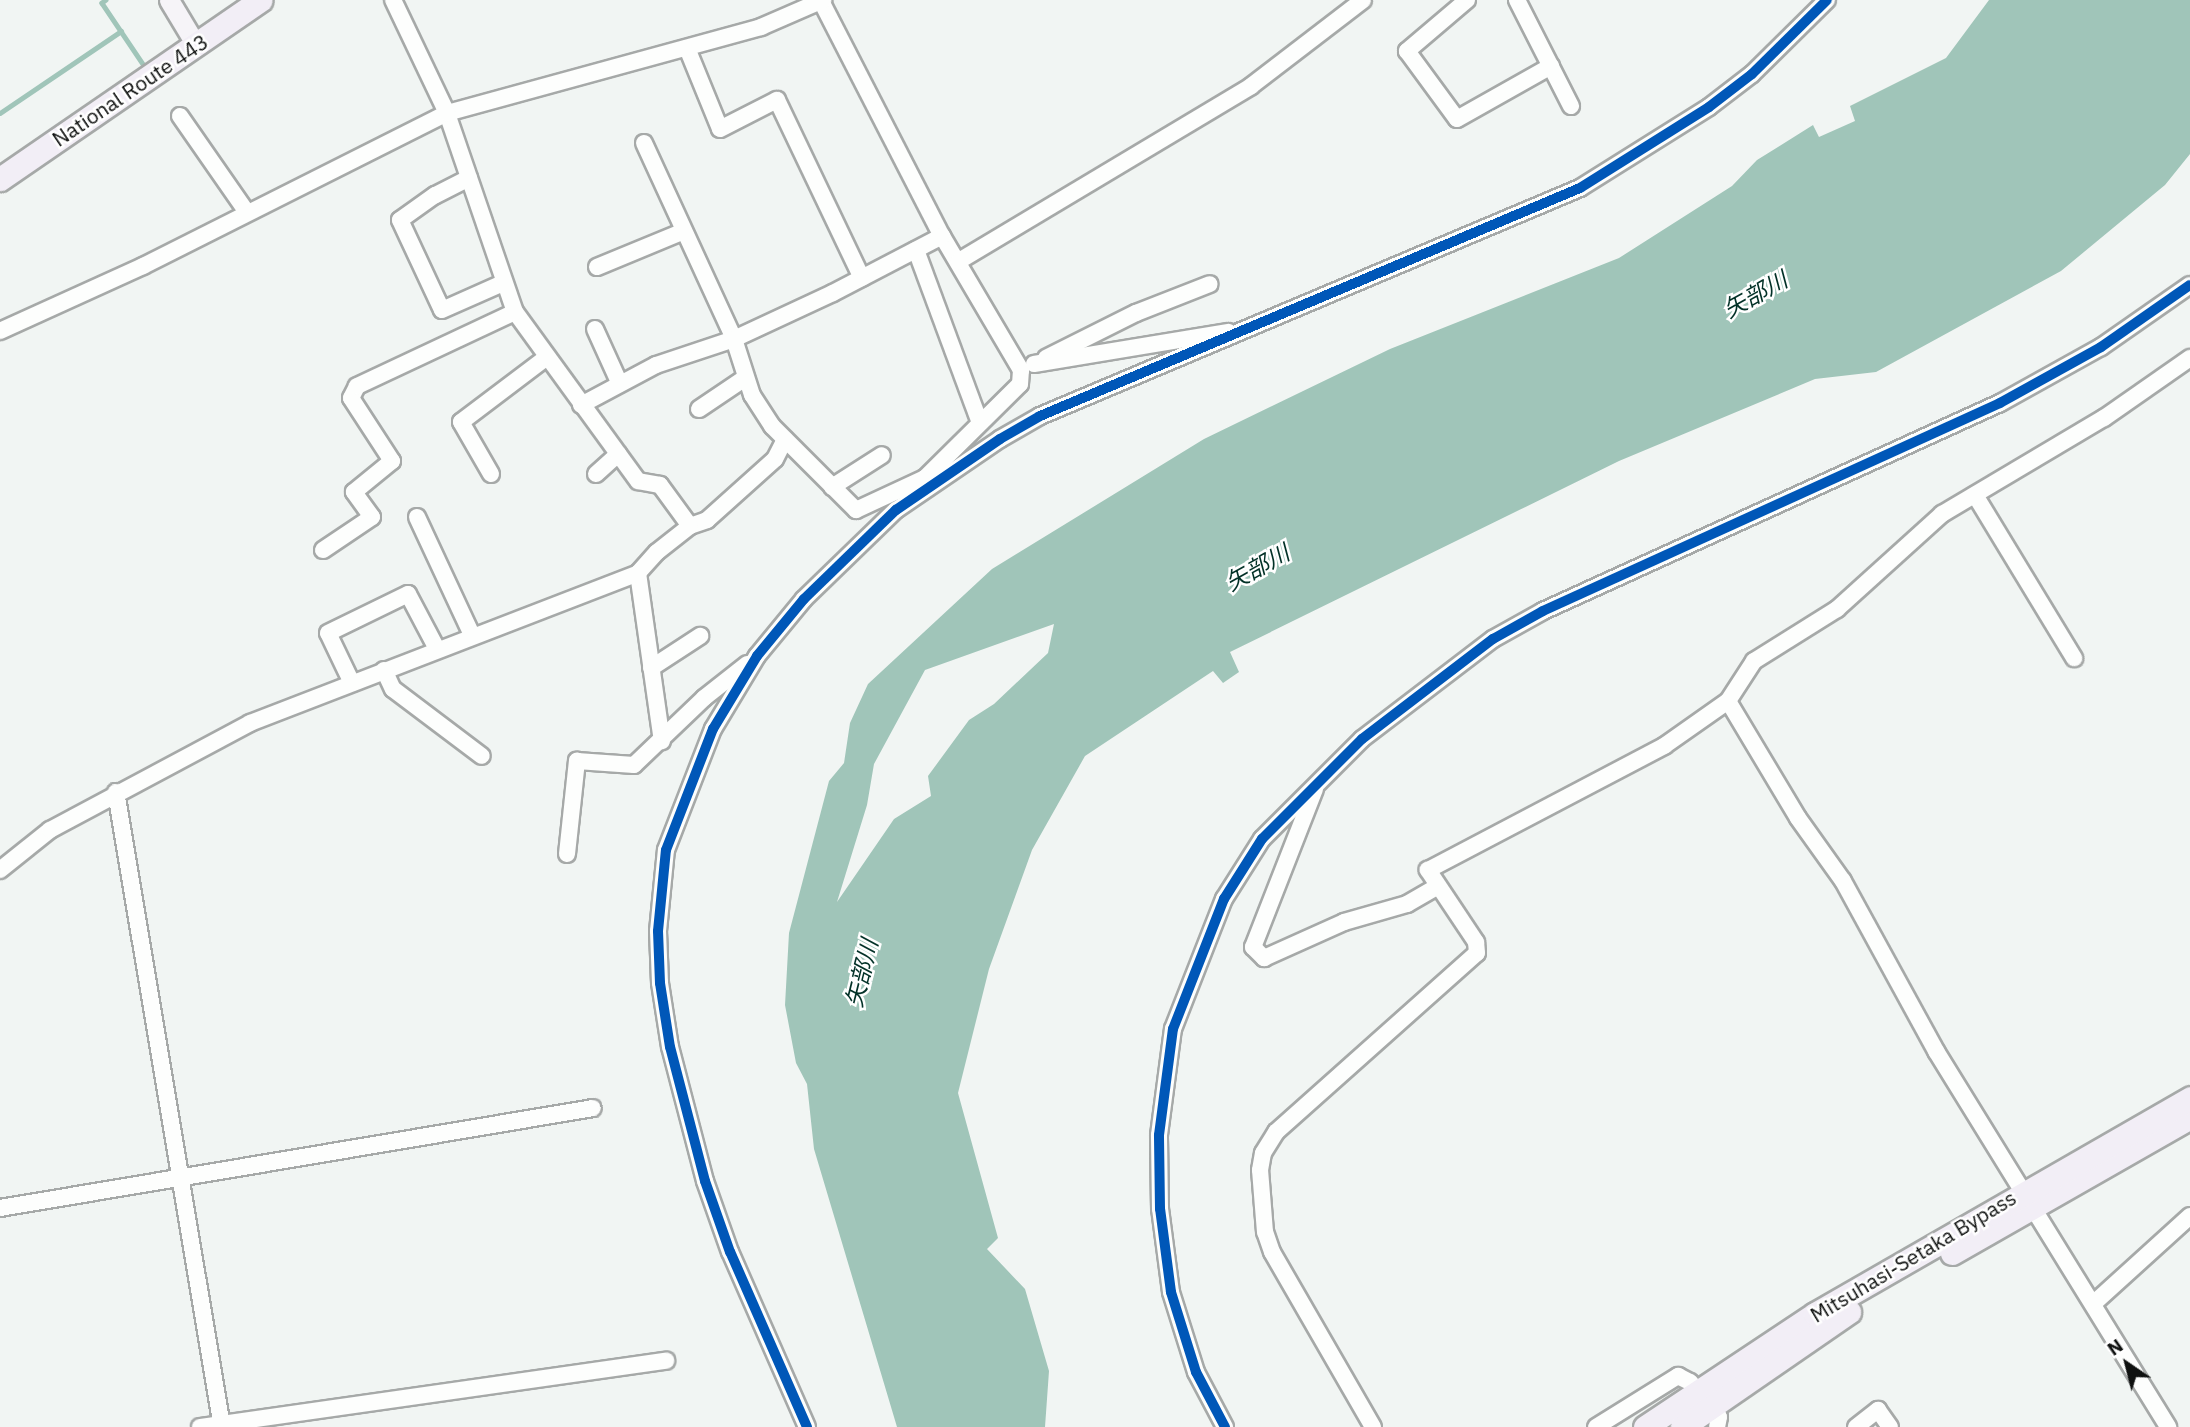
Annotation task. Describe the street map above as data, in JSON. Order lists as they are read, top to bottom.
{
  "streets": {
    "highway": ["National Route 443", "Mitsuhasi-Setaka Bypass"]
  },
  "water": ["矢部川"],
  "north": "top left"
}
